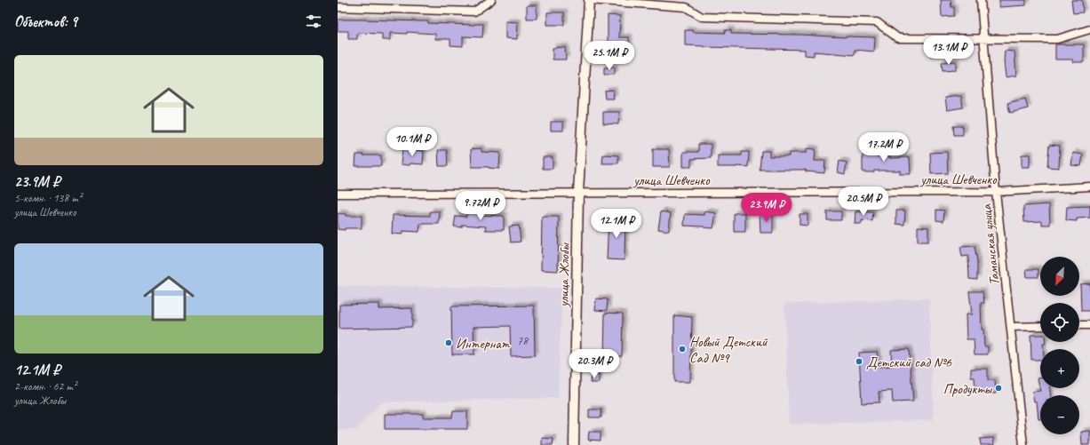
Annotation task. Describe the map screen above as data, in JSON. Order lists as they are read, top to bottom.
{
  "streets": {
    "street": ["улица Шевченко", "Таманская улица", "улица Жлобы"]
  },
  "crossings": [
    ["улица Шевченко", "Таманская улица"],
    ["улица Шевченко", "улица Жлобы"]
  ],
  "places": [
    "Интернат",
    "Новый Детский Сад №9",
    "Детский сад №6",
    "Продукты"
  ],
  "house_numbers": ["78"],
  "north": "bottom left",
  "page": {
    "heading": "Объектов: 9",
    "price": [
      "13.1M ₽",
      "25.1M ₽",
      "10.1M ₽",
      "17.2M ₽",
      "20.5M ₽",
      "9.72M ₽",
      "23.9M ₽",
      "12.1M ₽",
      "20.3M ₽"
    ],
    "list": [
      {
        "name": "23.9M ₽",
        "note": "5-комн. · 138 m² · улица Шевченко"
      },
      {
        "name": "12.1M ₽",
        "note": "2-комн. · 62 m² · улица Жлобы"
      }
    ],
    "map_buttons": ["+", "−"]
  }
}
